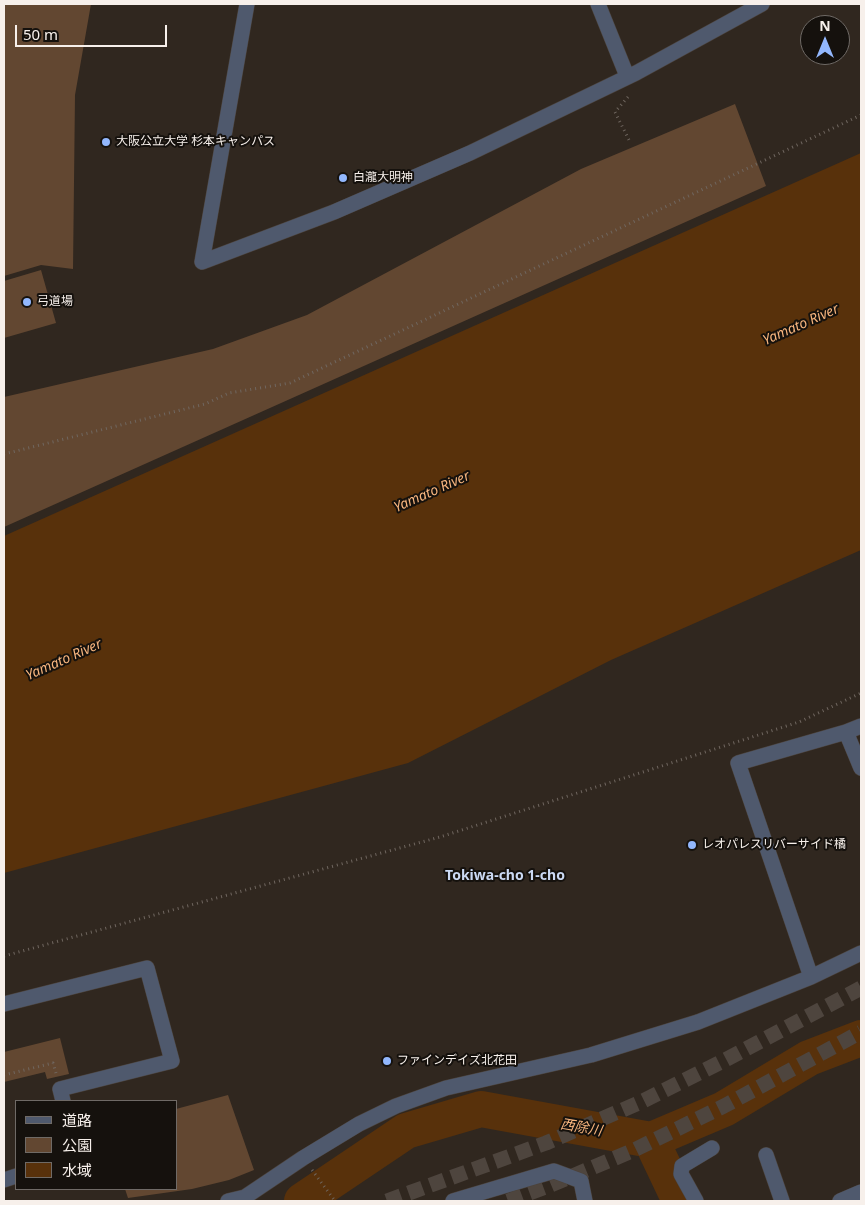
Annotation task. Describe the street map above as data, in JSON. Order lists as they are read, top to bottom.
{
  "districts": ["Tokiwa-cho 1-cho"],
  "water": ["Yamato River", "西除川"],
  "places": [
    "大阪公立大学 杉本キャンパス",
    "白瀧大明神",
    "弓道場",
    "レオパレスリバーサイド橘",
    "ファインデイズ北花田"
  ],
  "legend": ["道路", "公園", "水域"],
  "scale_bar": "50 m",
  "north": "top"
}
